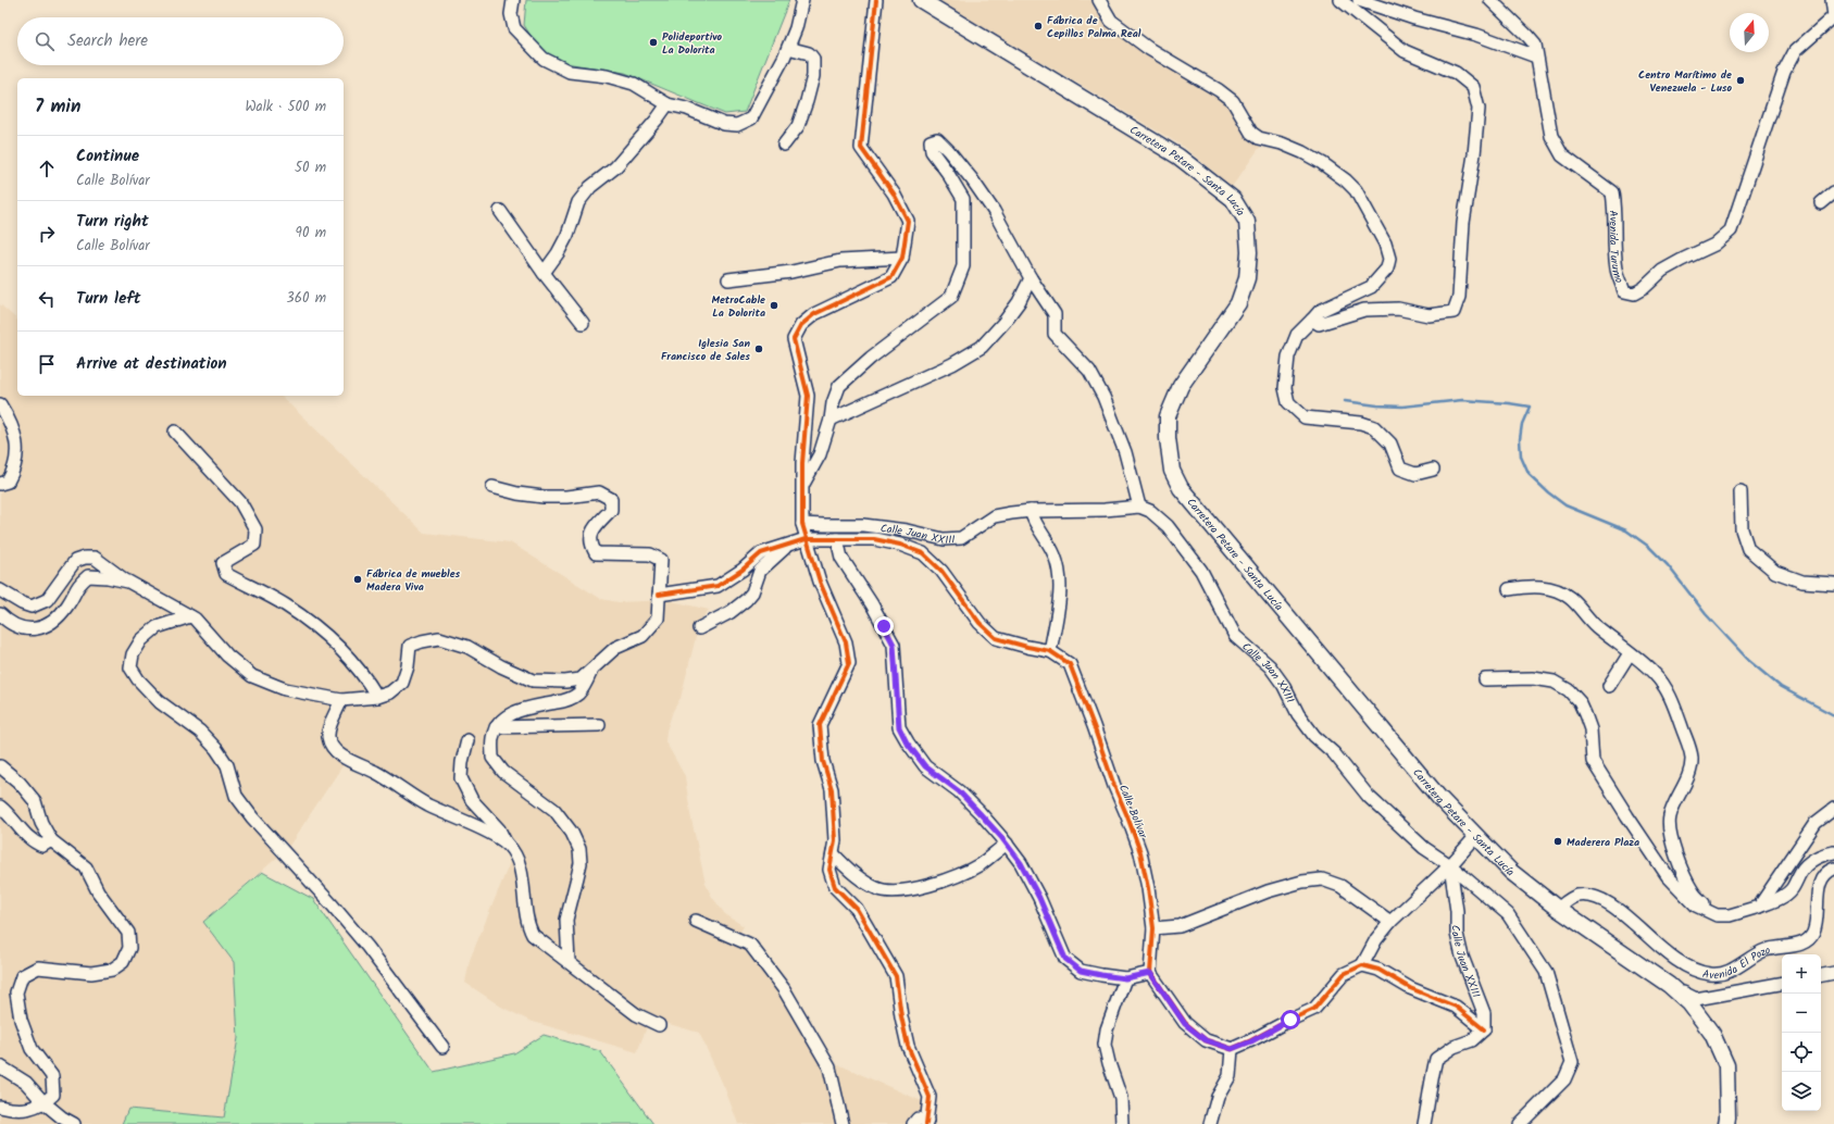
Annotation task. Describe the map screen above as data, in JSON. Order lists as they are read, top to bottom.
{
  "streets": {
    "main road": ["Carretera Petare - Santa Lucía"],
    "street": [
      "Avenida Turumo",
      "Calle Juan XXIII",
      "Calle Bolívar",
      "Avenida El Pozo"
    ]
  },
  "crossings": [
    ["Carretera Petare - Santa Lucía", "Avenida El Pozo"]
  ],
  "places": [
    "Fábrica de Cepillos Palma Real",
    "Polideportivo La Dolorita",
    "Centro Marítimo de Venezuela - Luso",
    "MetroCable La Dolorita",
    "Iglesia San Francisco de Sales",
    "Fábrica de muebles Madera Viva",
    "Maderera Plaza"
  ],
  "north": "top",
  "page": {
    "search": "Search here",
    "heading": ["7 min", "Walk · 500 m"],
    "list": [
      ["Continue", "Calle Bolívar", "50 m"],
      ["Turn right", "Calle Bolívar", "90 m"],
      ["Turn left", "360 m"],
      "Arrive at destination"
    ],
    "map_buttons": ["+", "−"]
  }
}
